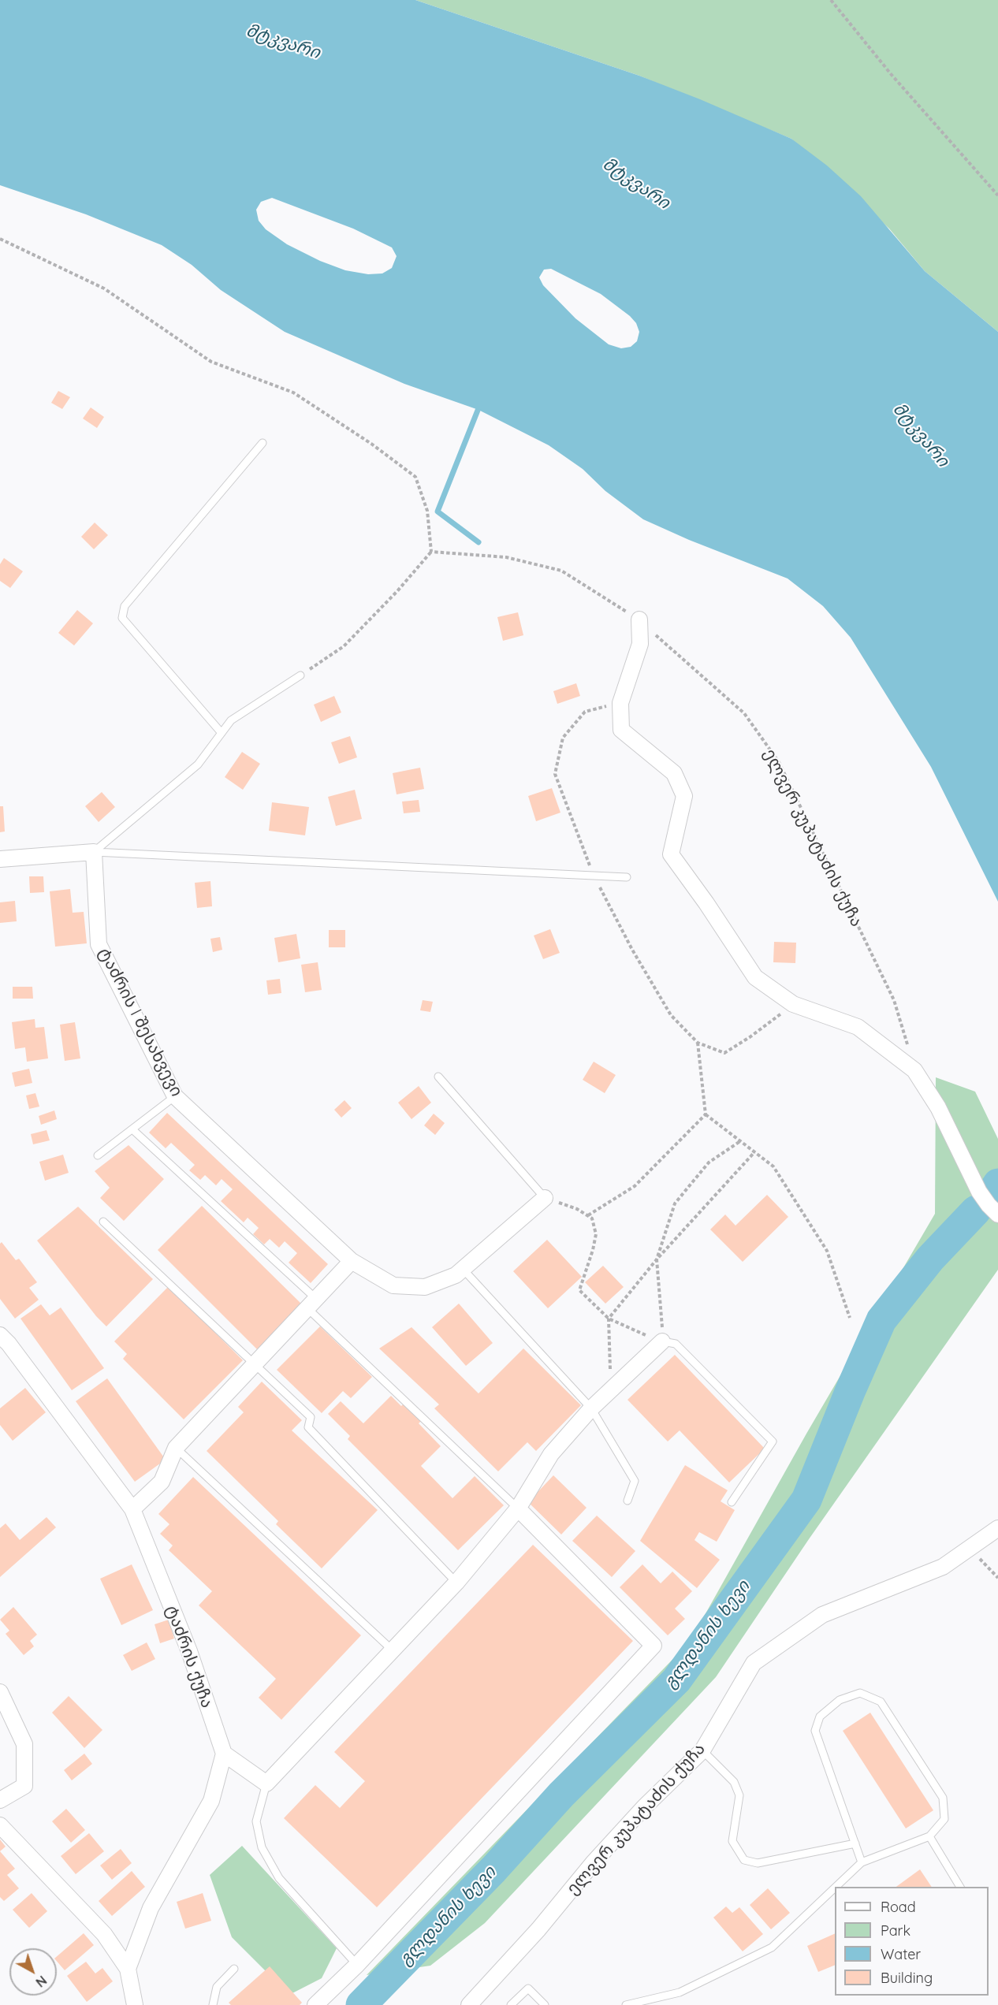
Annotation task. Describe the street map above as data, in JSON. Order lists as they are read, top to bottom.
{
  "streets": {
    "street": ["ელვერ კუპატაძის ქუჩა", "ტაძრის I შესახვევი", "ტაძრის ქუჩა"]
  },
  "water": ["მტკვარი", "გლდანის ხევი"],
  "legend": [
    "Road",
    "Park",
    "Water",
    "Building"
  ],
  "north": "bottom right"
}
